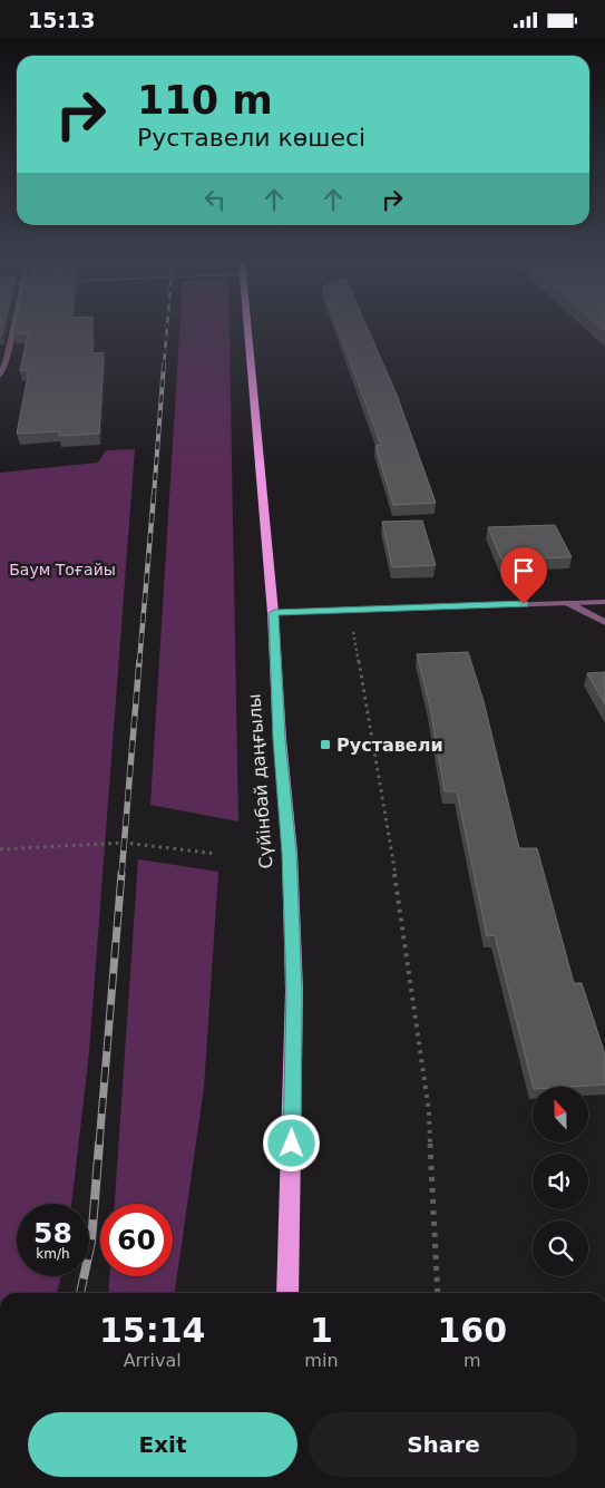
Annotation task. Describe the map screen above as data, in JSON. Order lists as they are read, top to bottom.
{
  "streets": {
    "main road": ["Сүйінбай даңғылы"]
  },
  "parks": ["Баум Тоғайы"],
  "places": {
    "transit": ["Руставели"]
  },
  "north": "top",
  "page": {
    "status": "15:13",
    "turn": ["110 m", "Руставели көшесі"],
    "speed": "58 km/h",
    "limit": "60",
    "eta": [
      "15:14",
      "Arrival",
      "1",
      "min",
      "160",
      "m"
    ],
    "buttons": ["Exit", "Share"]
  }
}
